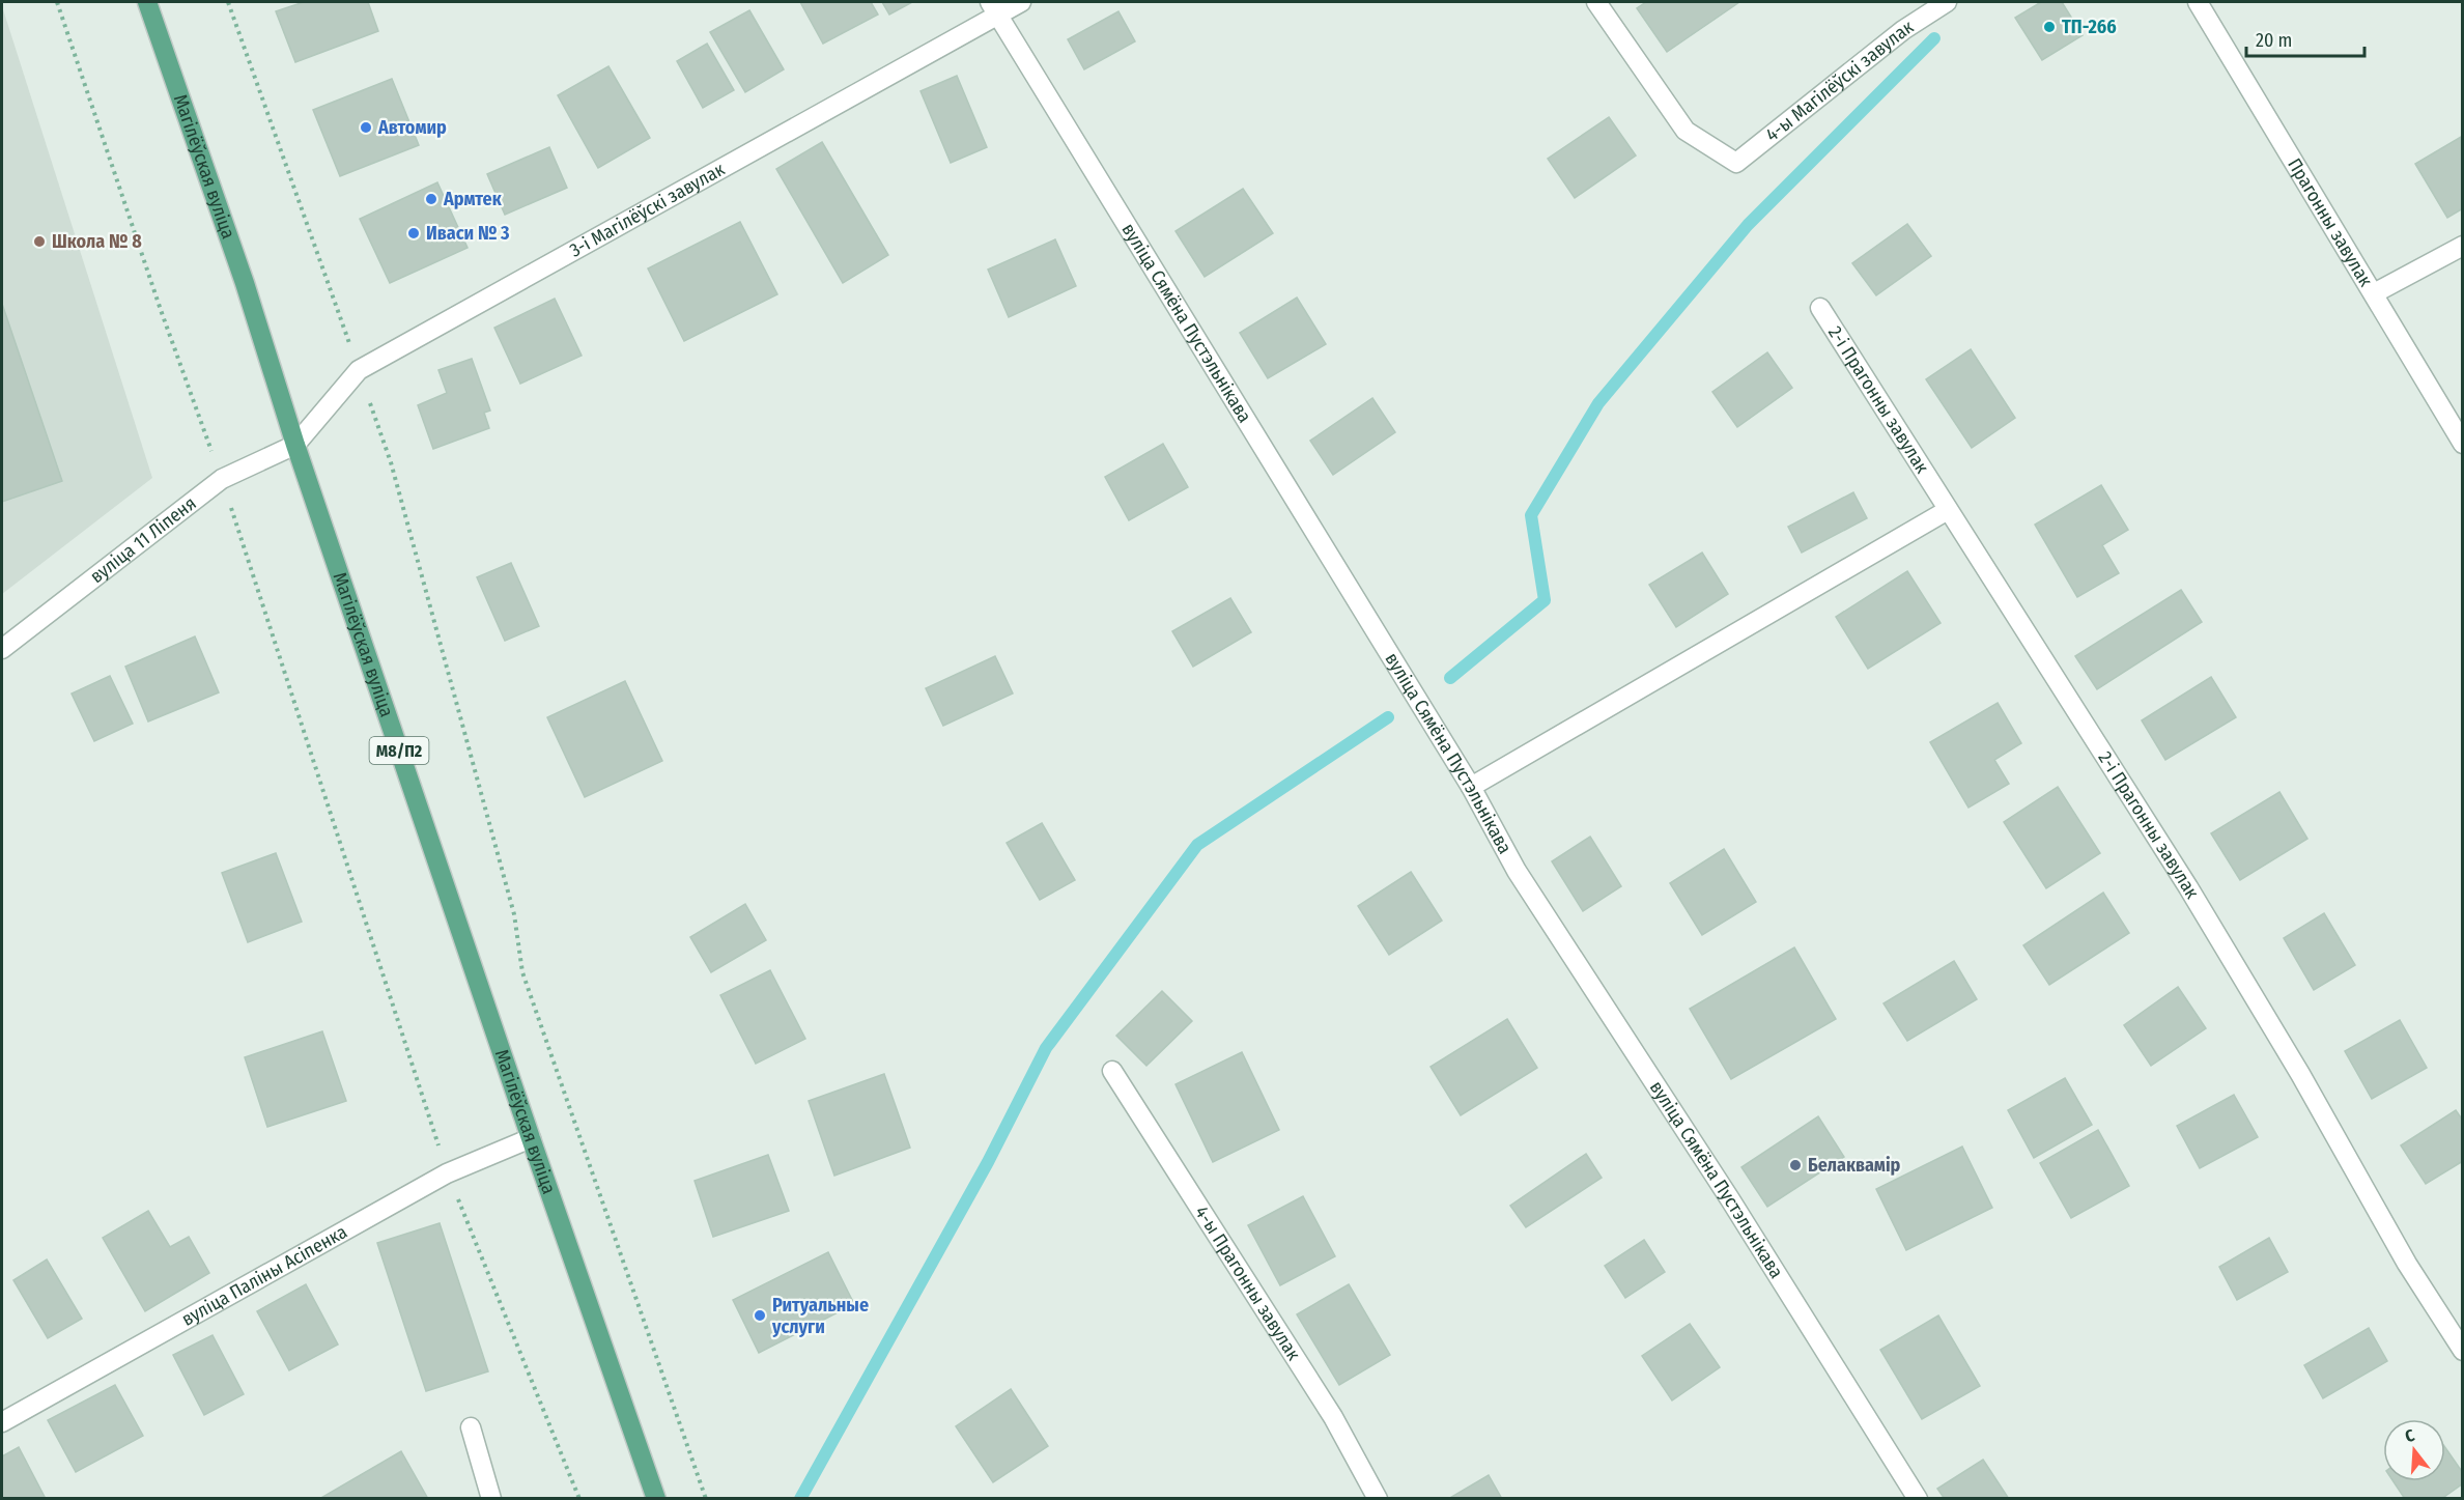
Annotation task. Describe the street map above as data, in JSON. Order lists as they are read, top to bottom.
{
  "streets": {
    "main road": ["Магілёўская вуліца", "М8/П2"],
    "street": [
      "4-ы Магілёўскі завулак",
      "3-і Магілёўскі завулак",
      "Прагонны завулак",
      "вуліца Сямёна Пустэльнікава",
      "2-і Прагонны завулак",
      "вуліца 11 Ліпеня",
      "вуліца Паліны Асіпенка",
      "4-ы Прагонны завулак"
    ]
  },
  "crossings": [
    ["Магілёўская вуліца", "3-і Магілёўскі завулак"],
    ["Магілёўская вуліца", "вуліца 11 Ліпеня"],
    ["Магілёўская вуліца", "вуліца Паліны Асіпенка"],
    ["3-і Магілёўскі завулак", "вуліца Сямёна Пустэльнікава"],
    ["3-і Магілёўскі завулак", "вуліца 11 Ліпеня"]
  ],
  "places": [
    "ТП-266",
    "Автомир",
    "Армтек",
    "Иваси № 3",
    "Школа № 8",
    "Белаквамір",
    "Ритуальные услуги"
  ],
  "scale_bar": "20 m",
  "north": "top"
}
